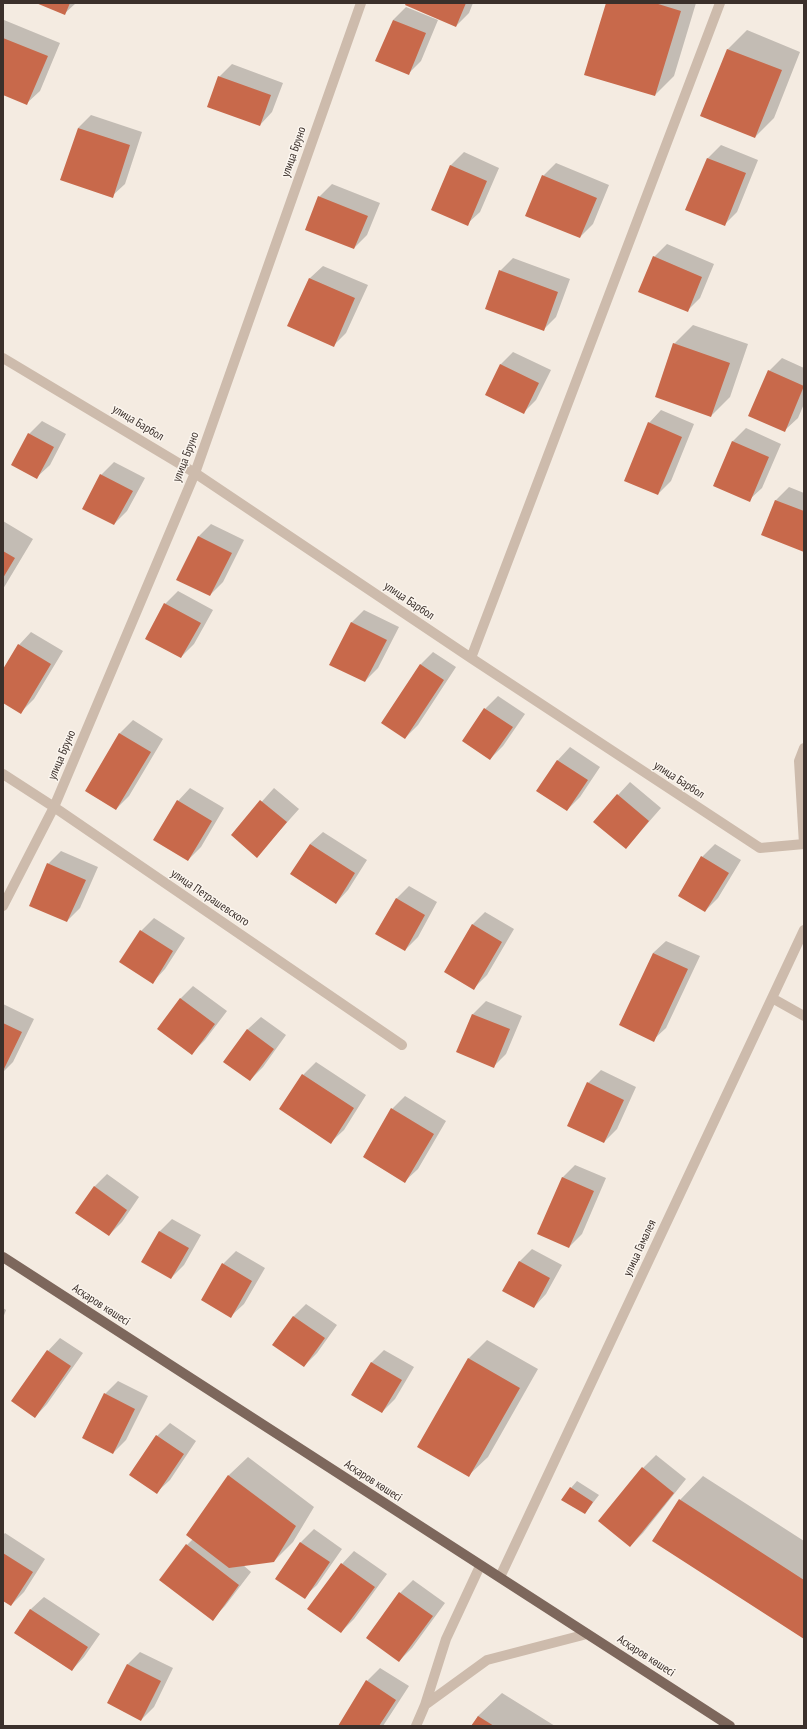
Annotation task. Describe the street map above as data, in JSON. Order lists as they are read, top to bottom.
{
  "streets": {
    "main road": ["Асқаров көшесі"],
    "street": [
      "улица Бруно",
      "улица Барбол",
      "улица Петрашевского",
      "улица Гамалея"
    ]
  },
  "crossings": [
    ["улица Бруно", "улица Барбол"],
    ["улица Бруно", "улица Петрашевского"],
    ["улица Гамалея", "Асқаров көшесі"]
  ]
}
